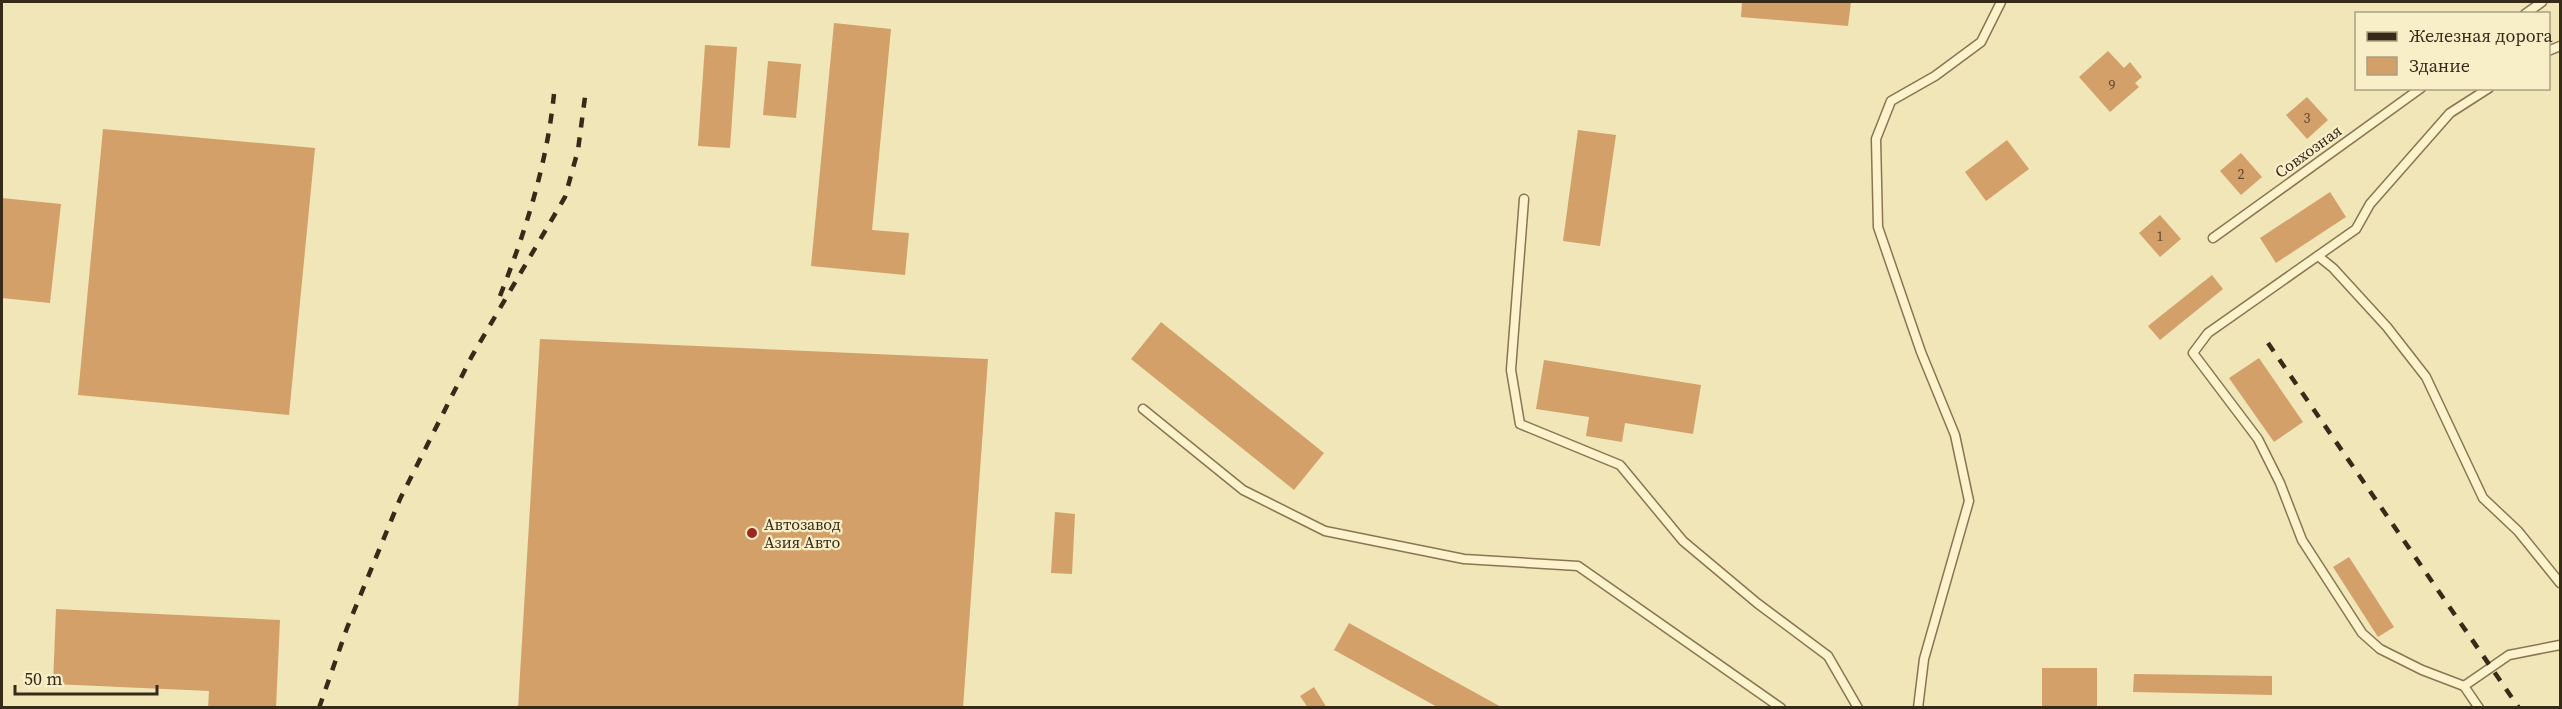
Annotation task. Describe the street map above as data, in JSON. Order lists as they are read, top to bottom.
{
  "streets": {
    "lane": ["Совхозная"]
  },
  "places": ["Автозавод Азия Авто"],
  "house_numbers": [
    "9",
    "3",
    "2",
    "1"
  ],
  "legend": ["Железная дорога", "Здание"],
  "scale_bar": "50 m"
}
